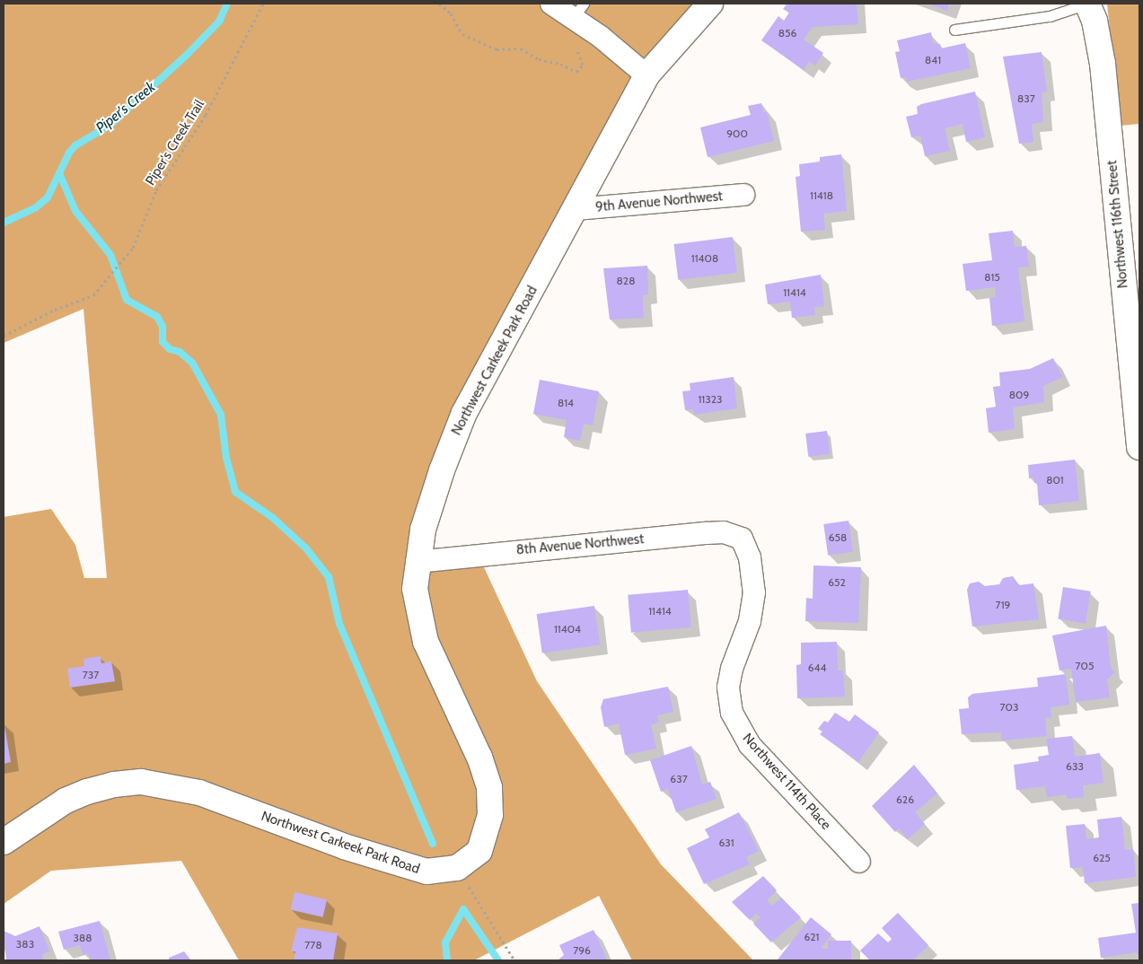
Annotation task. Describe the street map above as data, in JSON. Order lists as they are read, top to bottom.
{
  "streets": {
    "street": [
      "9th Avenue Northwest",
      "Northwest 116th Street",
      "Northwest Carkeek Park Road",
      "8th Avenue Northwest",
      "Northwest 114th Place"
    ],
    "path": ["Piper's Creek Trail"]
  },
  "crossings": [
    ["9th Avenue Northwest", "Northwest Carkeek Park Road"],
    ["Northwest Carkeek Park Road", "8th Avenue Northwest"],
    ["8th Avenue Northwest", "Northwest 114th Place"]
  ],
  "water": ["Piper's Creek"],
  "house_numbers": [
    "856",
    "841",
    "837",
    "900",
    "11418",
    "11408",
    "815",
    "828",
    "11414",
    "809",
    "11323",
    "814",
    "801",
    "658",
    "652",
    "719",
    "11414",
    "11404",
    "705",
    "644",
    "737",
    "703",
    "633",
    "637",
    "626",
    "631",
    "625",
    "621",
    "388",
    "383",
    "778",
    "796"
  ]
}
